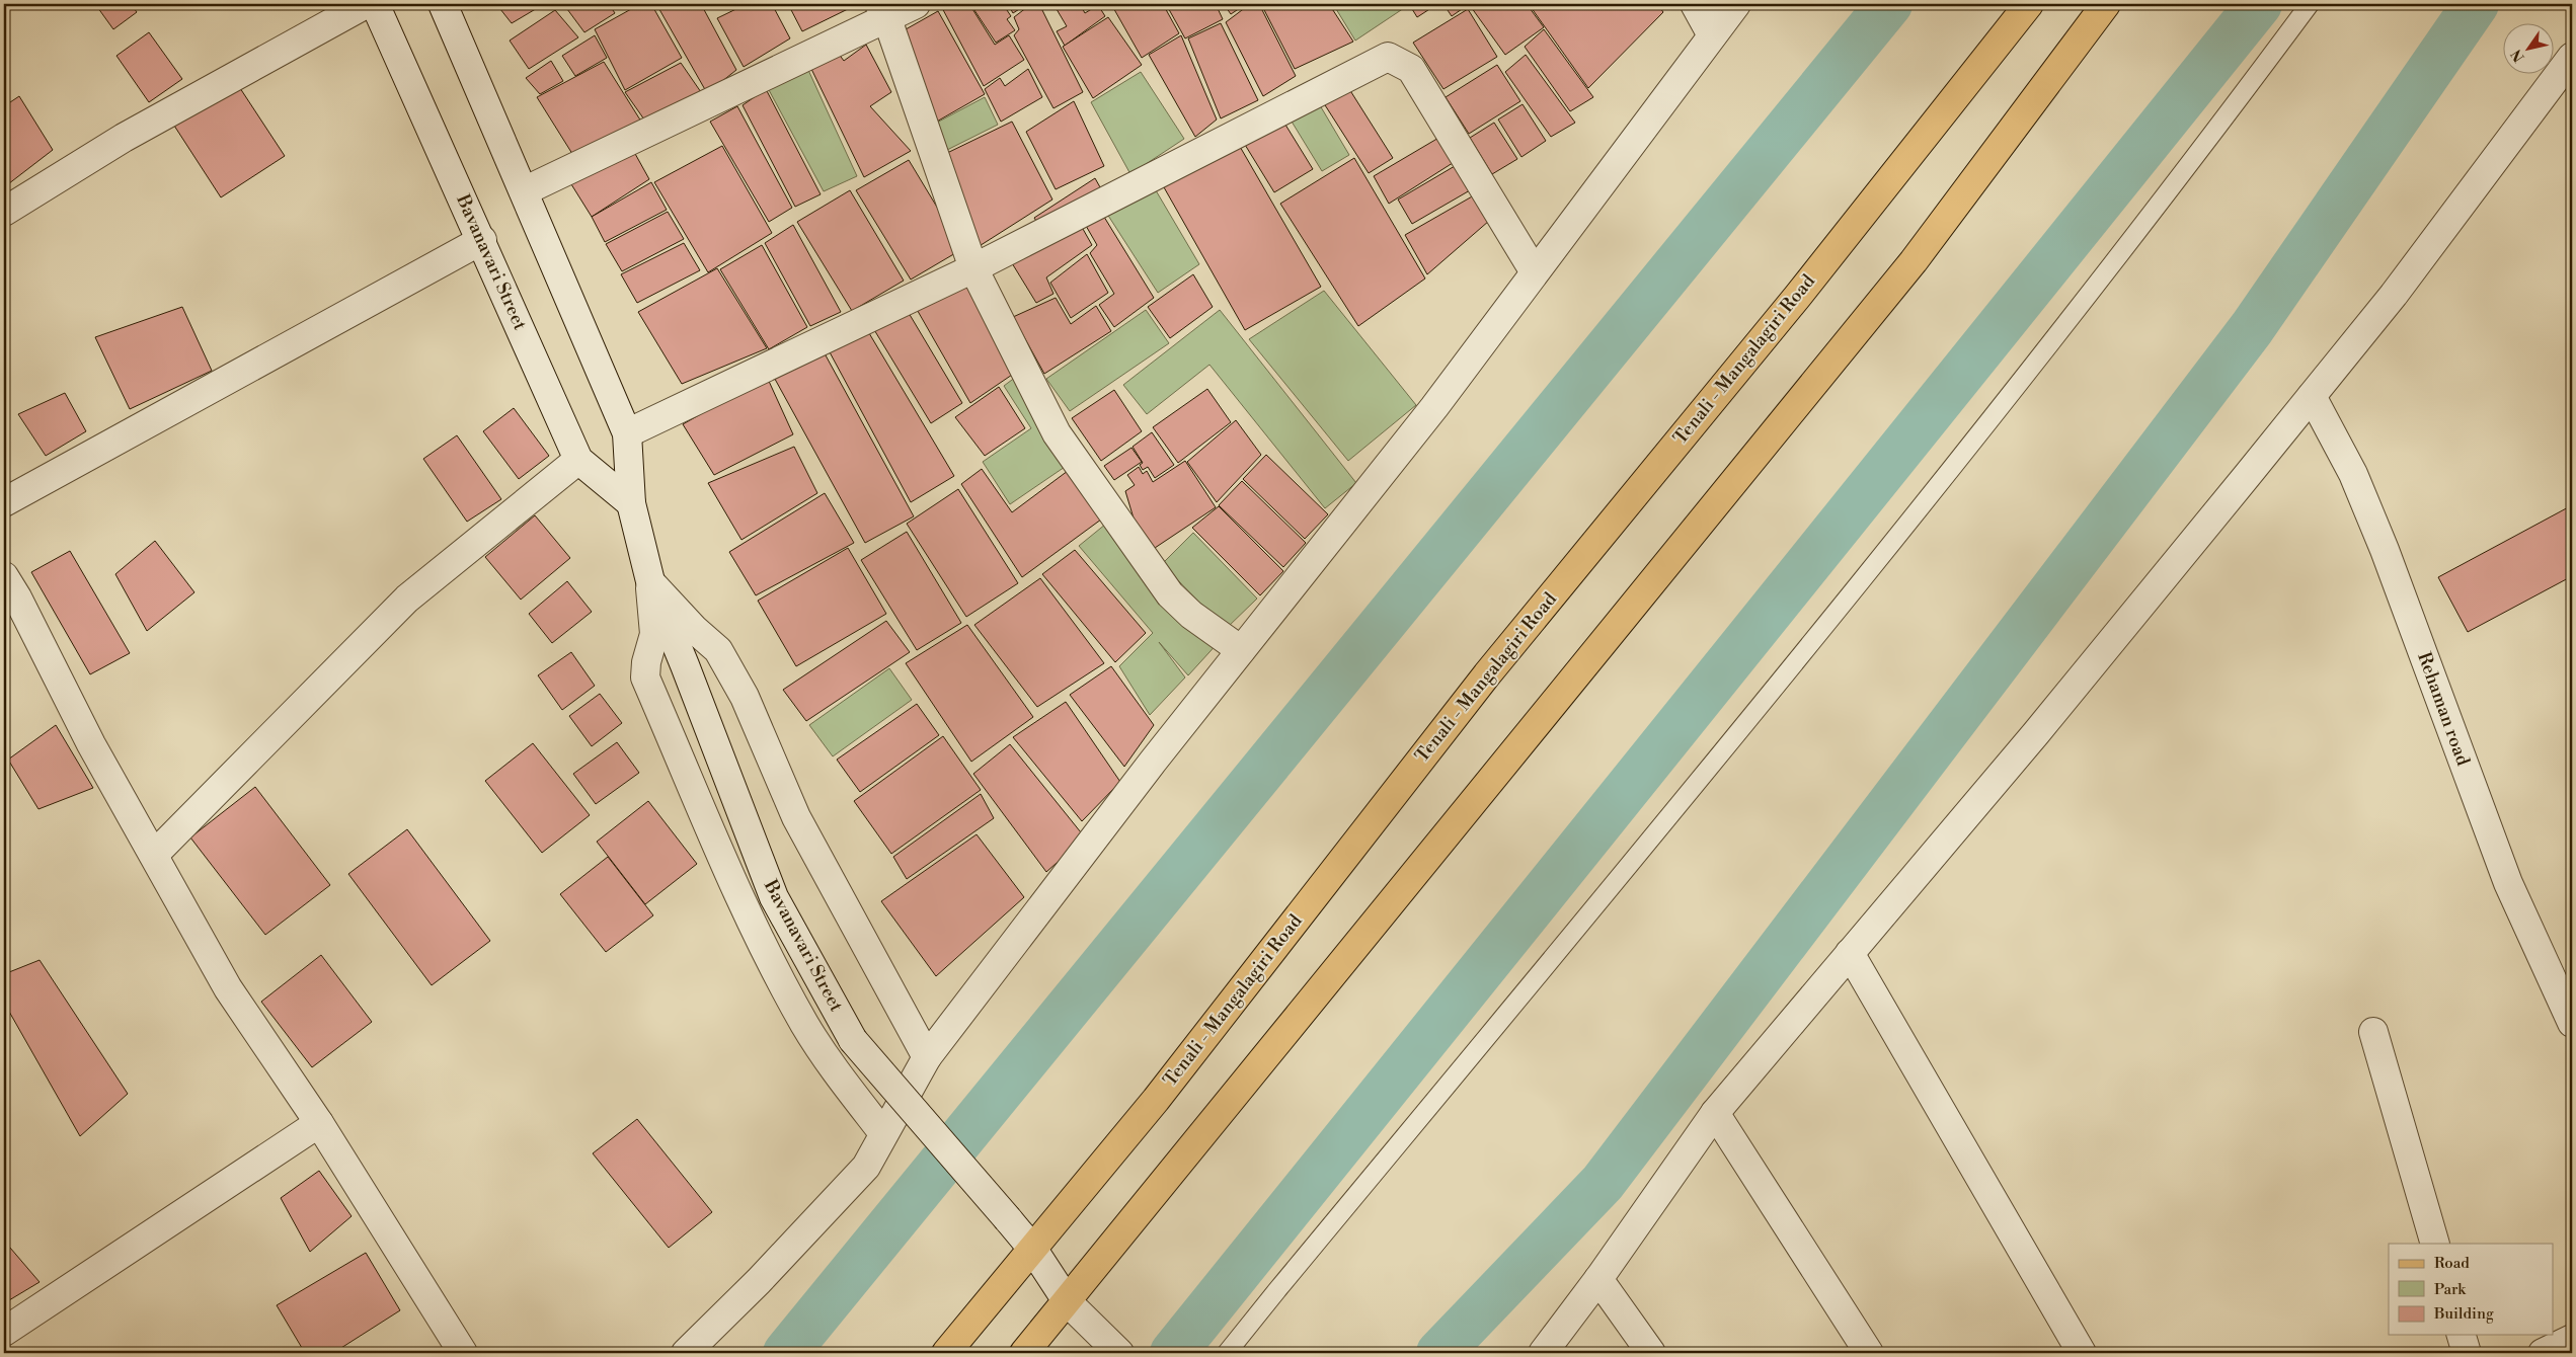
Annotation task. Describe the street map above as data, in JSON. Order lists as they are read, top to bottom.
{
  "streets": {
    "main road": ["Tenali - Mangalagiri Road"],
    "street": ["Bavanavari Street", "Rehaman road"]
  },
  "crossings": [
    ["Bavanavari Street", "Tenali - Mangalagiri Road"]
  ],
  "legend": ["Road", "Park", "Building"],
  "north": "bottom left"
}
